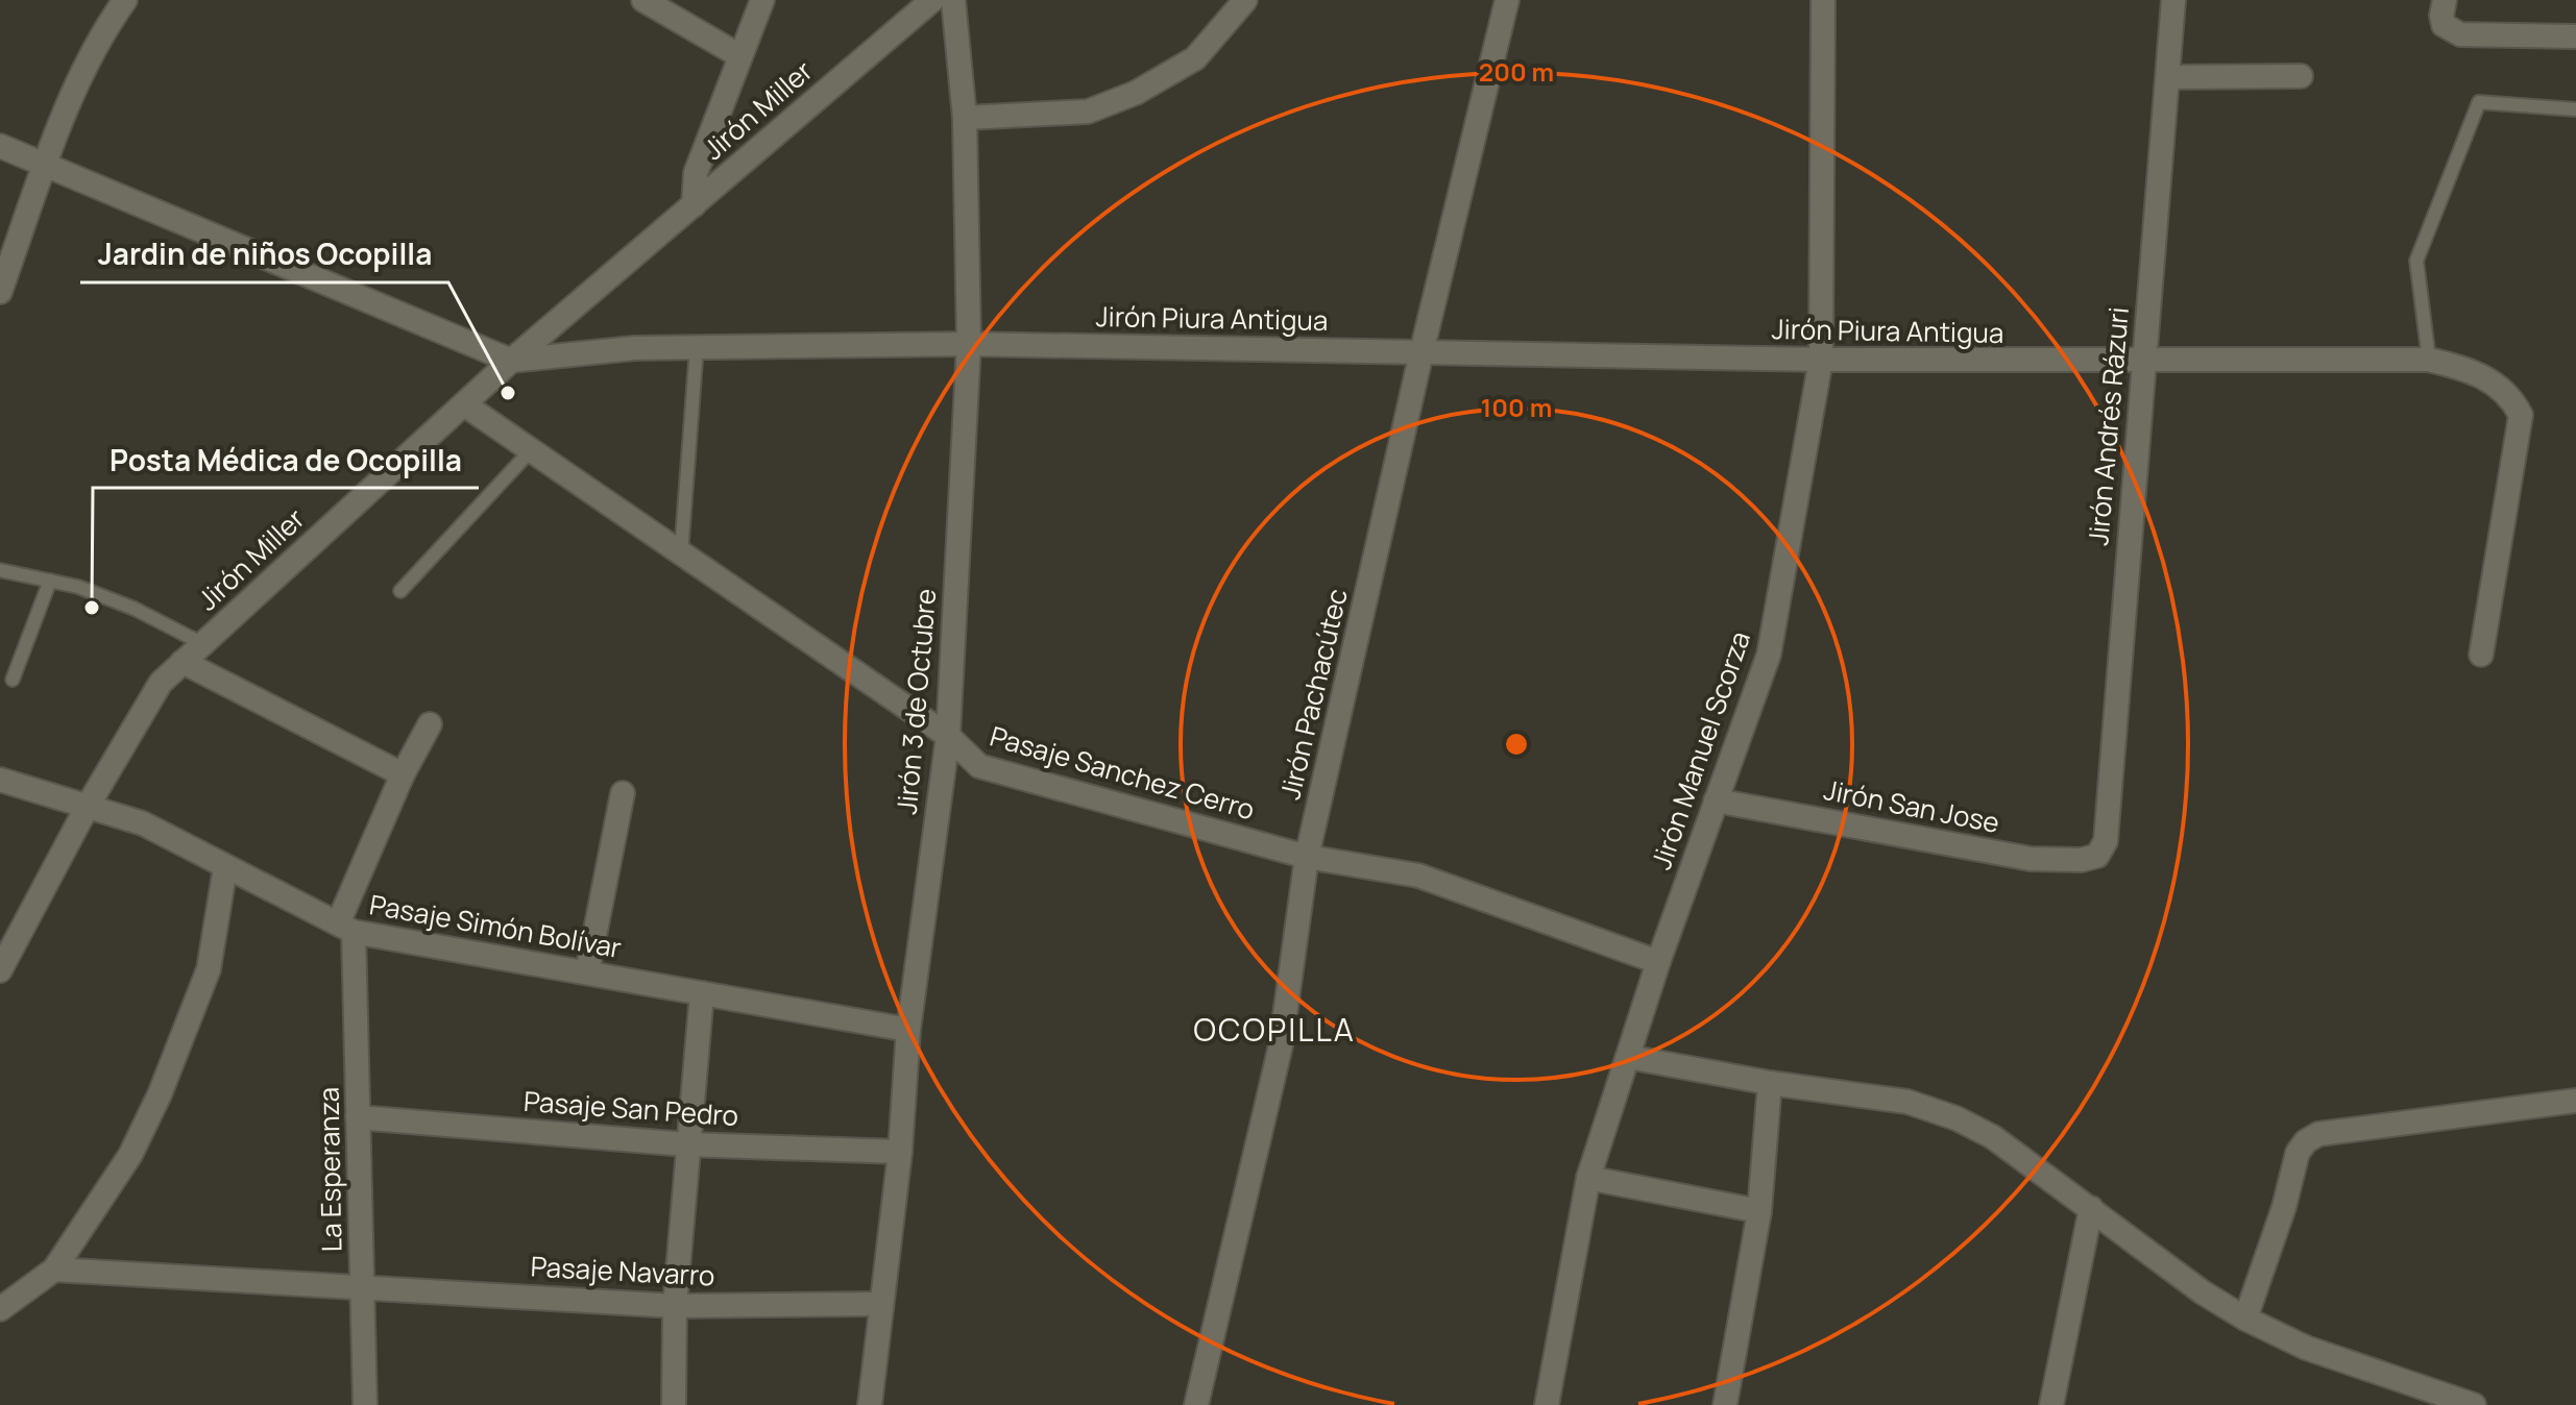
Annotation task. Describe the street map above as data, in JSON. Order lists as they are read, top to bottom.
{
  "streets": {
    "street": [
      "Jirón Miller",
      "Jirón Piura Antigua",
      "Jirón Andrés Rázuri",
      "Jirón Pachacútec",
      "Jirón 3 de Octubre",
      "Jirón Manuel Scorza",
      "Pasaje Sanchez Cerro",
      "Jirón San Jose",
      "Pasaje Simón Bolívar",
      "Pasaje San Pedro",
      "La Esperanza",
      "Pasaje Navarro"
    ]
  },
  "crossings": [
    ["Jirón Miller", "Jirón Piura Antigua"],
    ["Jirón Miller", "Pasaje Sanchez Cerro"],
    ["Jirón Miller", "Pasaje Simón Bolívar"],
    ["Jirón Piura Antigua", "Jirón Andrés Rázuri"],
    ["Jirón Piura Antigua", "Jirón Pachacútec"],
    ["Jirón Piura Antigua", "Jirón 3 de Octubre"],
    ["Jirón Piura Antigua", "Jirón Manuel Scorza"],
    ["Jirón Andrés Rázuri", "Jirón San Jose"],
    ["Jirón Pachacútec", "Pasaje Sanchez Cerro"],
    ["Jirón 3 de Octubre", "Pasaje Sanchez Cerro"],
    ["Jirón 3 de Octubre", "Pasaje Simón Bolívar"],
    ["Jirón 3 de Octubre", "Pasaje San Pedro"],
    ["Jirón 3 de Octubre", "Pasaje Navarro"],
    ["Jirón Manuel Scorza", "Pasaje Sanchez Cerro"],
    ["Jirón Manuel Scorza", "Jirón San Jose"],
    ["Pasaje Simón Bolívar", "La Esperanza"],
    ["Pasaje San Pedro", "La Esperanza"],
    ["La Esperanza", "Pasaje Navarro"]
  ],
  "districts": ["OCOPILLA"],
  "places": ["Jardin de niños Ocopilla", "Posta Médica de Ocopilla"],
  "rings": ["200 m", "100 m"]
}
